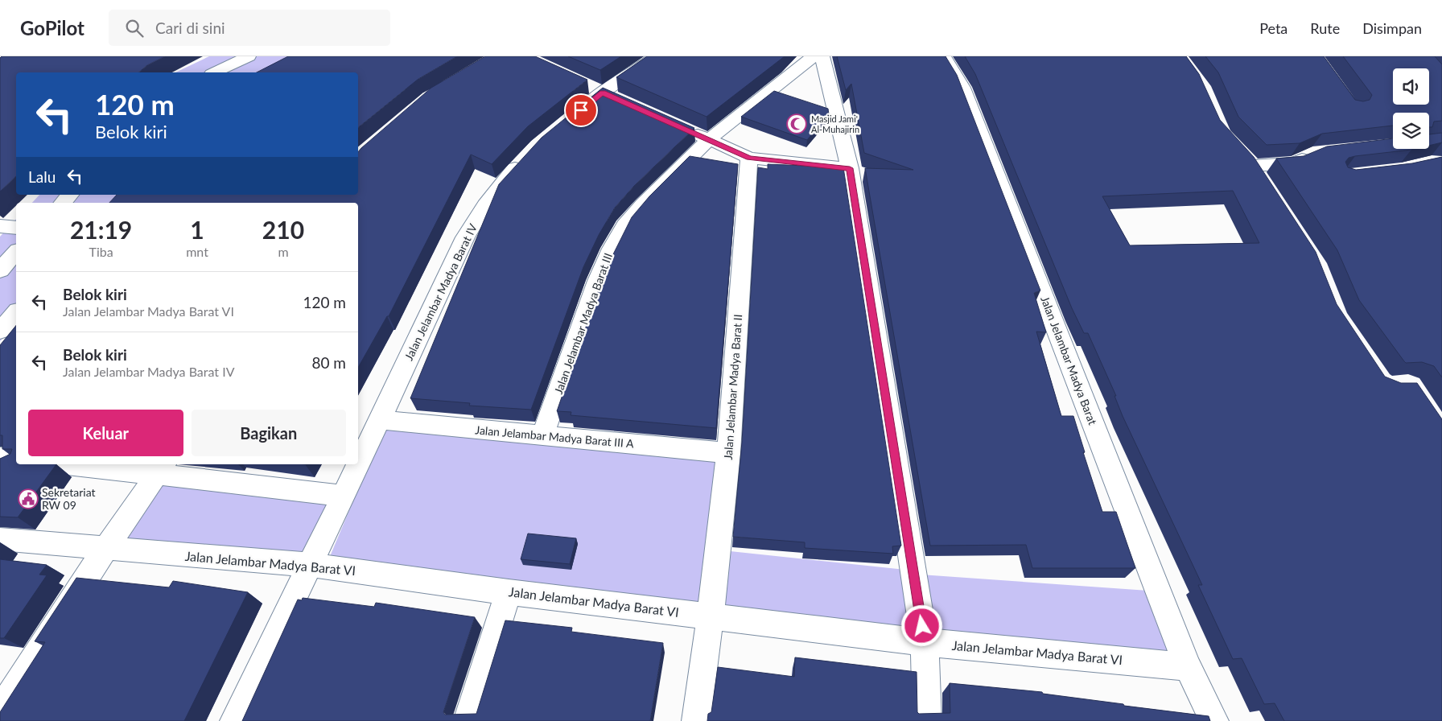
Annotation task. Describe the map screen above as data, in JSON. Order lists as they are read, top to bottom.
{
  "streets": {
    "street": [
      "Jalan Jelambar Madya Barat IV",
      "Jalan Jelambar Madya Barat III",
      "Jalan Jelambar Madya Barat",
      "Jalan Jelambar Madya Barat II",
      "Jalan Jelambar Madya Barat III A",
      "Jalan Jelambar Madya Barat VI"
    ]
  },
  "crossings": [
    ["Jalan Jelambar Madya Barat IV", "Jalan Jelambar Madya Barat III A"],
    ["Jalan Jelambar Madya Barat IV", "Jalan Jelambar Madya Barat VI"],
    ["Jalan Jelambar Madya Barat III", "Jalan Jelambar Madya Barat III A"],
    ["Jalan Jelambar Madya Barat", "Jalan Jelambar Madya Barat VI"],
    ["Jalan Jelambar Madya Barat II", "Jalan Jelambar Madya Barat III A"],
    ["Jalan Jelambar Madya Barat II", "Jalan Jelambar Madya Barat VI"]
  ],
  "places": {
    "mosque": ["Masjid Jami' Al-Muhajirin"],
    "public building": ["Sekretariat RW 09"]
  },
  "page": {
    "header": "GoPilot",
    "search": "Cari di sini",
    "nav": ["Peta", "Rute", "Disimpan"],
    "turn": ["120 m", "Belok kiri"],
    "then": "Lalu",
    "eta": [
      "21:19",
      "Tiba",
      "1",
      "mnt",
      "210",
      "m"
    ],
    "list": [
      {
        "name": "Belok kiri",
        "note": "Jalan Jelambar Madya Barat VI",
        "value": "120 m"
      },
      {
        "name": "Belok kiri",
        "note": "Jalan Jelambar Madya Barat IV",
        "value": "80 m"
      }
    ],
    "buttons": ["Keluar", "Bagikan"]
  }
}
